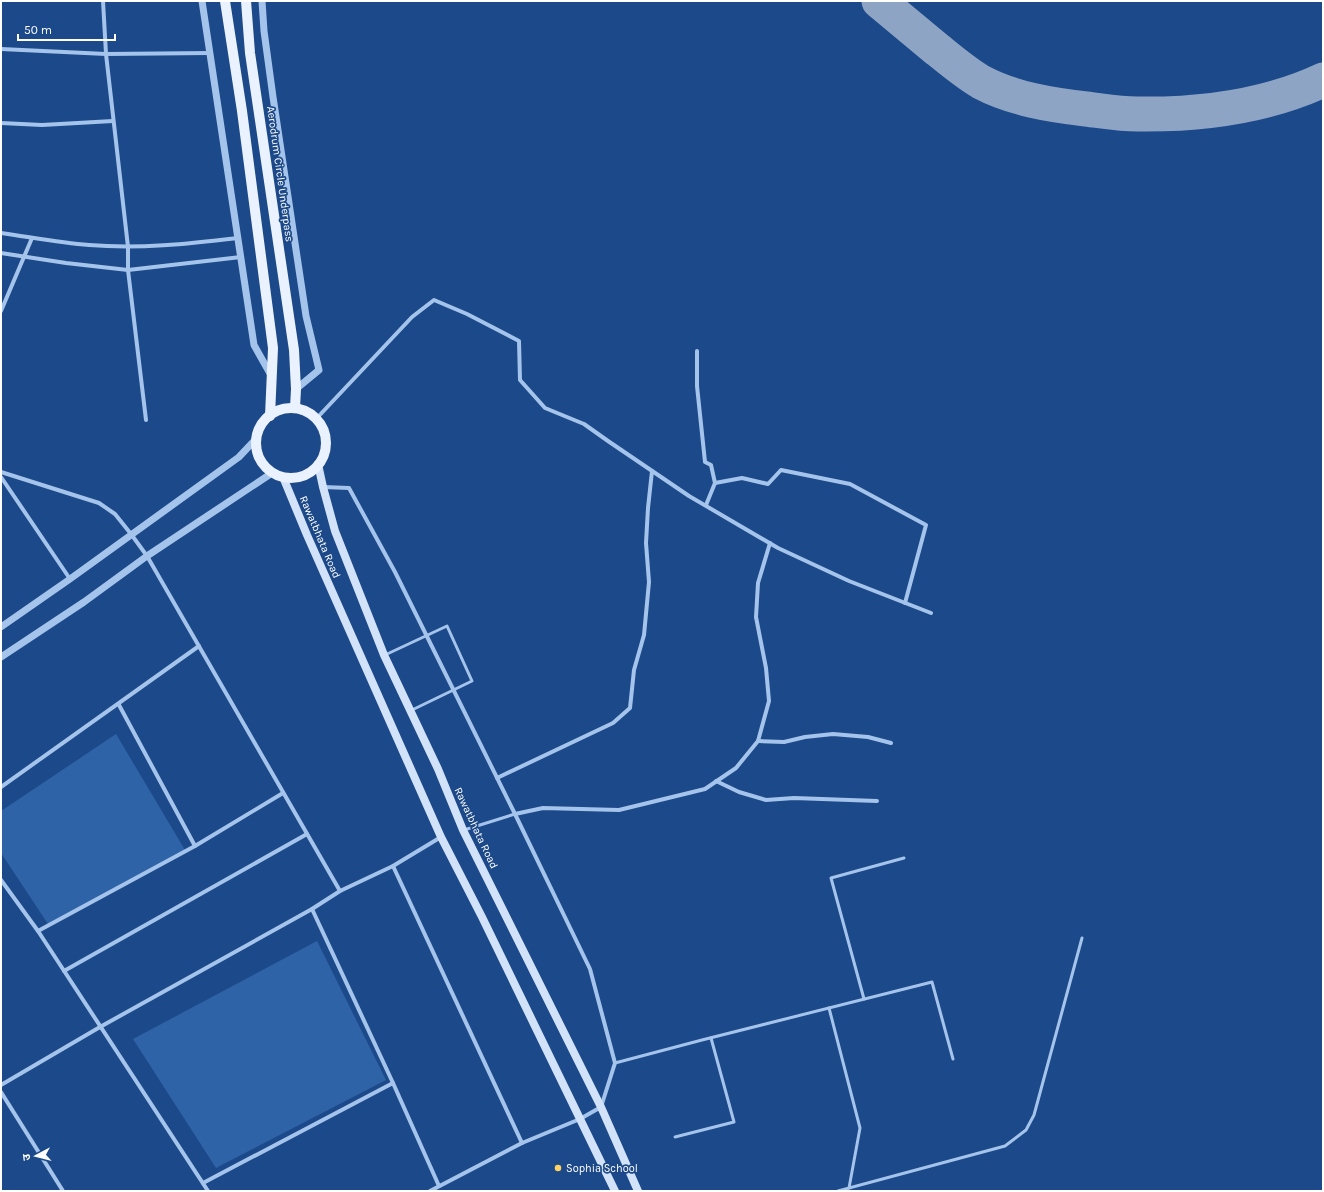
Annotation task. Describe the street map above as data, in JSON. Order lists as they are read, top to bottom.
{
  "streets": {
    "main road": ["Aerodrum Circle Underpass", "Rawatbhata Road"]
  },
  "crossings": [
    ["Aerodrum Circle Underpass", "Rawatbhata Road"]
  ],
  "places": ["Sophia School"],
  "scale_bar": "50 m",
  "north": "left"
}
